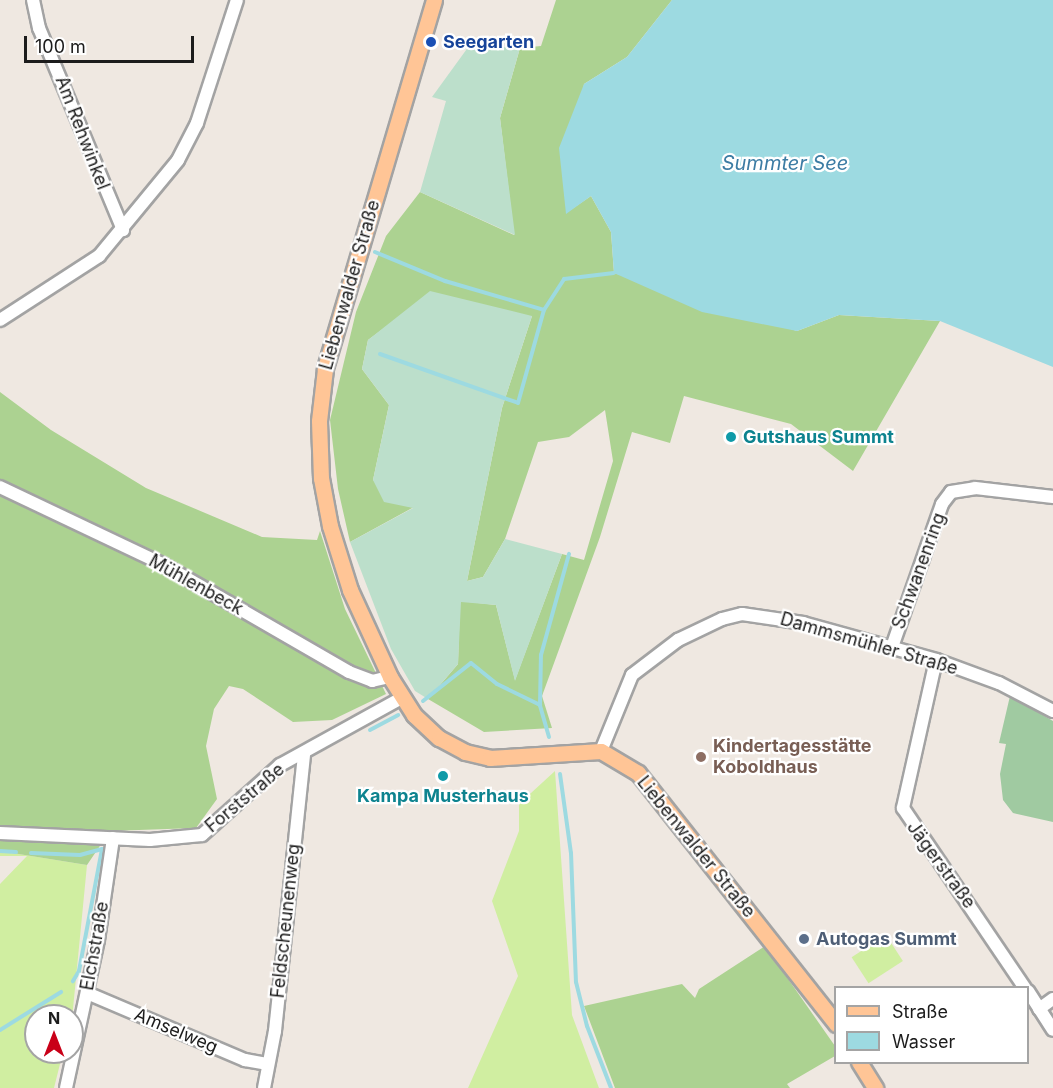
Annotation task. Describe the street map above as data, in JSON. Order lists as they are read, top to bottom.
{
  "streets": {
    "main road": ["Liebenwalder Straße"],
    "street": [
      "Am Rehwinkel",
      "Schwanenring",
      "Mühlenbeck",
      "Dammsmühler Straße",
      "Forststraße",
      "Jägerstraße",
      "Feldscheunenweg",
      "Elchstraße",
      "Amselweg"
    ]
  },
  "crossings": [
    ["Liebenwalder Straße", "Mühlenbeck"],
    ["Liebenwalder Straße", "Dammsmühler Straße"],
    ["Liebenwalder Straße", "Forststraße"],
    ["Schwanenring", "Dammsmühler Straße"],
    ["Dammsmühler Straße", "Jägerstraße"],
    ["Forststraße", "Feldscheunenweg"],
    ["Forststraße", "Elchstraße"],
    ["Feldscheunenweg", "Amselweg"],
    ["Elchstraße", "Amselweg"]
  ],
  "water": ["Summter See"],
  "places": [
    "Seegarten",
    "Gutshaus Summt",
    "Kindertagesstätte Koboldhaus",
    "Kampa Musterhaus",
    "Autogas Summt"
  ],
  "legend": ["Straße", "Wasser"],
  "scale_bar": "100 m",
  "north": "top"
}
